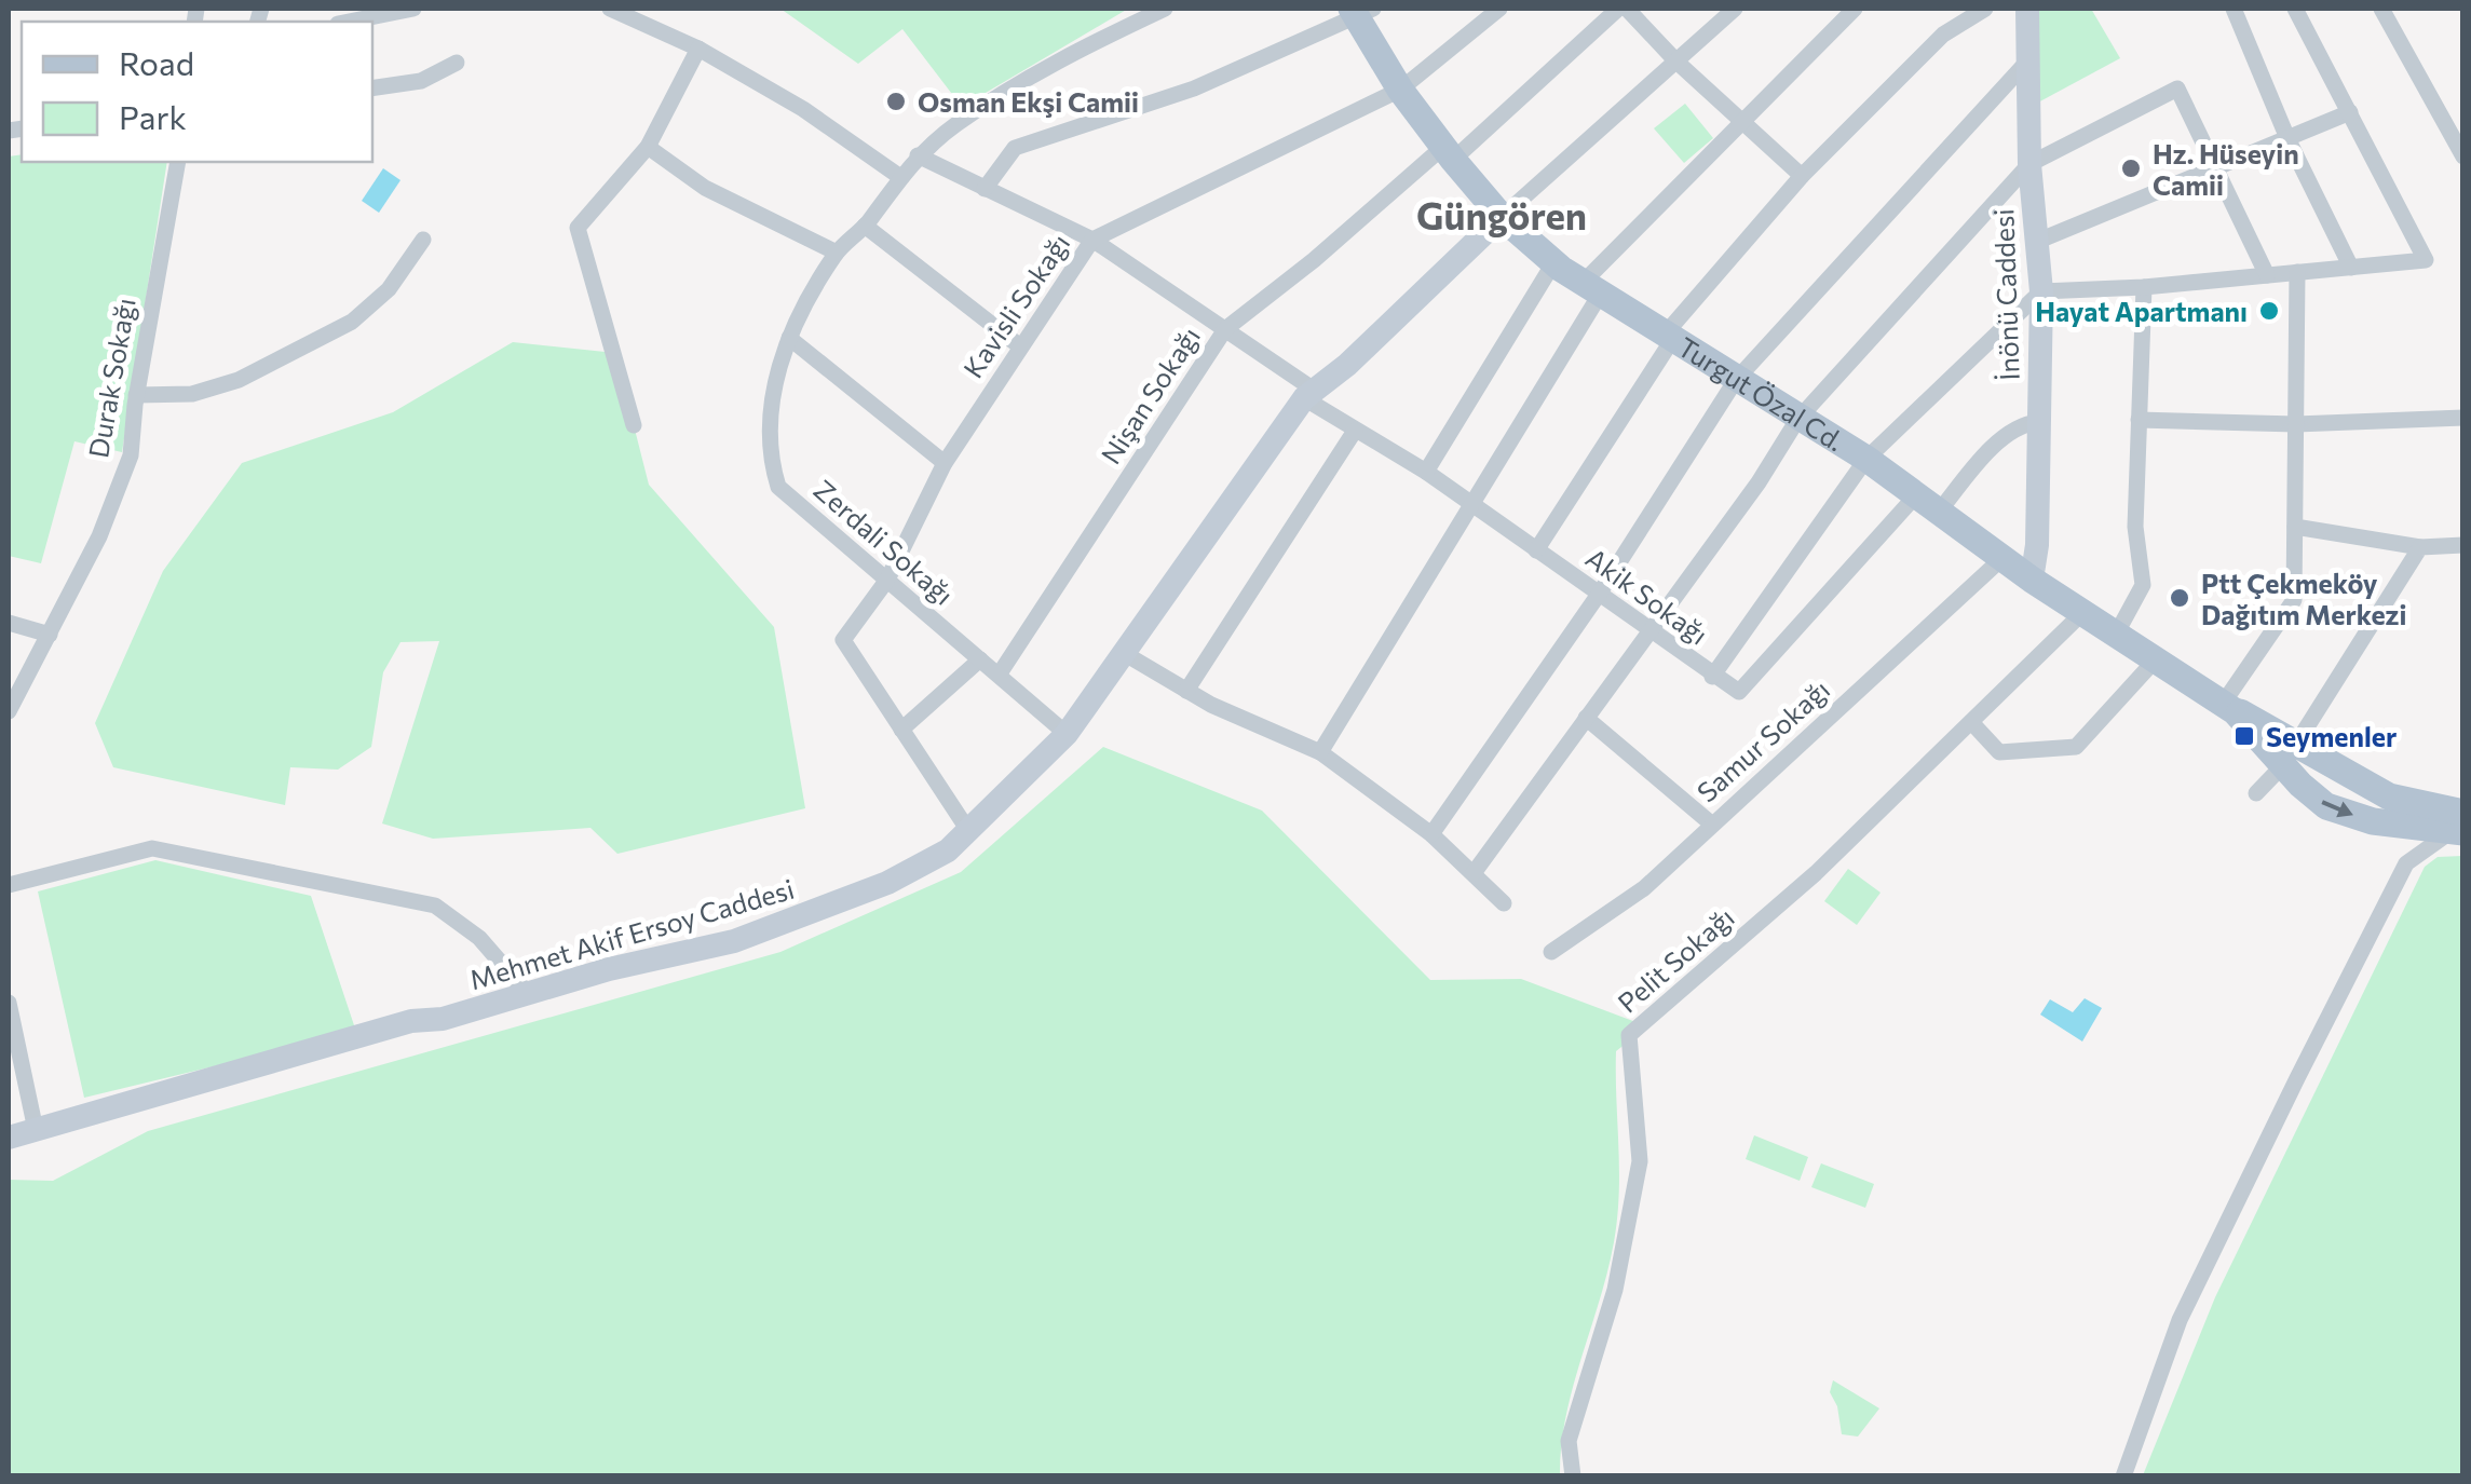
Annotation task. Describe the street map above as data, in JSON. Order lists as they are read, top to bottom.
{
  "streets": {
    "main road": ["Turgut Özal Cd."],
    "street": [
      "İnönü Caddesi",
      "Kavisli Sokağı",
      "Durak Sokağı",
      "Nişan Sokağı",
      "Zerdali Sokağı",
      "Akik Sokağı",
      "Samur Sokağı",
      "Mehmet Akif Ersoy Caddesi",
      "Pelit Sokağı"
    ]
  },
  "crossings": [
    ["İnönü Caddesi", "Turgut Özal Cd."],
    ["Kavisli Sokağı", "Turgut Özal Cd."],
    ["Kavisli Sokağı", "Zerdali Sokağı"],
    ["Kavisli Sokağı", "Akik Sokağı"],
    ["Turgut Özal Cd.", "Nişan Sokağı"],
    ["Turgut Özal Cd.", "Akik Sokağı"],
    ["Turgut Özal Cd.", "Samur Sokağı"],
    ["Turgut Özal Cd.", "Mehmet Akif Ersoy Caddesi"],
    ["Turgut Özal Cd.", "Pelit Sokağı"],
    ["Nişan Sokağı", "Zerdali Sokağı"],
    ["Nişan Sokağı", "Akik Sokağı"],
    ["Zerdali Sokağı", "Akik Sokağı"],
    ["Zerdali Sokağı", "Mehmet Akif Ersoy Caddesi"],
    ["Akik Sokağı", "Mehmet Akif Ersoy Caddesi"]
  ],
  "districts": ["Güngören"],
  "places": {
    "other": [
      "Osman Ekşi Camii",
      "Hz. Hüseyin Camii",
      "Hayat Apartmanı",
      "Ptt Çekmeköy Dağıtım Merkezi"
    ],
    "transit": ["Seymenler"]
  },
  "legend": ["Road", "Park"]
}
